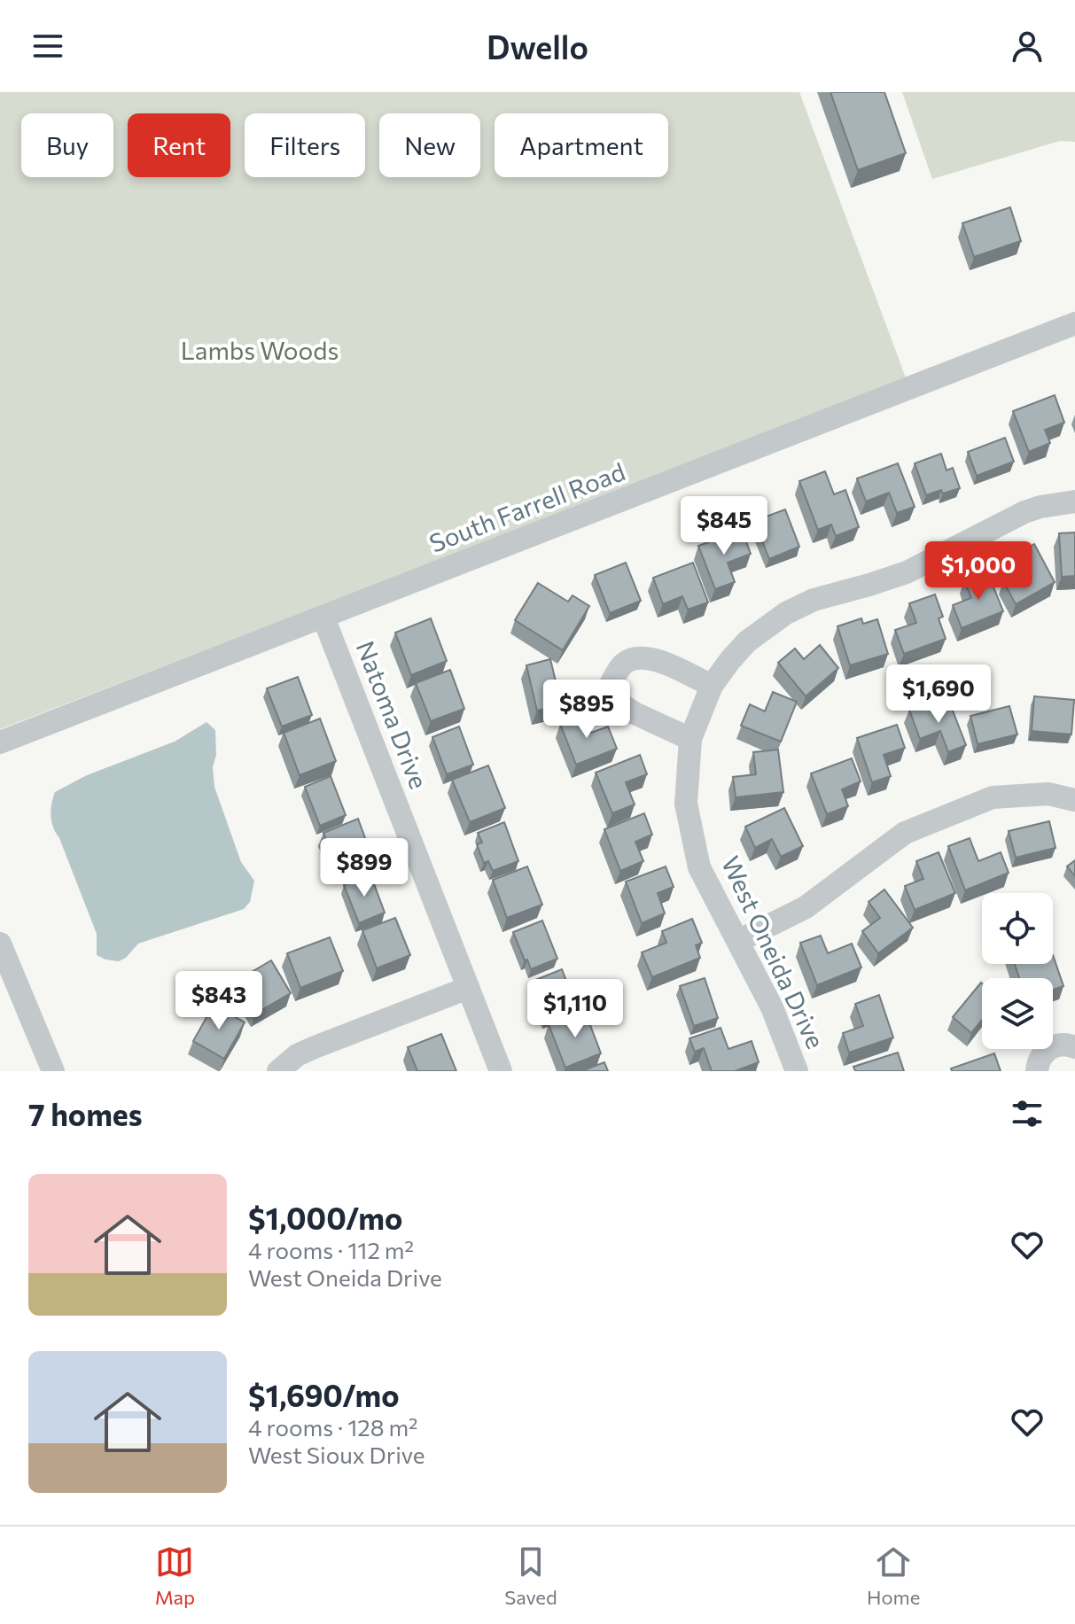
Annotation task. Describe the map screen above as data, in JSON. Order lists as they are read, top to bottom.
{
  "streets": {
    "street": ["South Farrell Road", "Natoma Drive", "West Oneida Drive"]
  },
  "crossings": [
    ["South Farrell Road", "Natoma Drive"]
  ],
  "parks": ["Lambs Woods"],
  "page": {
    "header": "Dwello",
    "chip": [
      "Buy",
      "Rent",
      "Filters",
      "New",
      "Apartment"
    ],
    "price": [
      "$845",
      "$1,000",
      "$1,690",
      "$895",
      "$899",
      "$843",
      "$1,110"
    ],
    "heading": "7 homes",
    "list": [
      {
        "name": "$1,000/mo",
        "note": "4 rooms · 112 m² · West Oneida Drive"
      },
      {
        "name": "$1,690/mo",
        "note": "4 rooms · 128 m² · West Sioux Drive"
      }
    ],
    "tabs": ["Map", "Saved", "Home"]
  }
}
